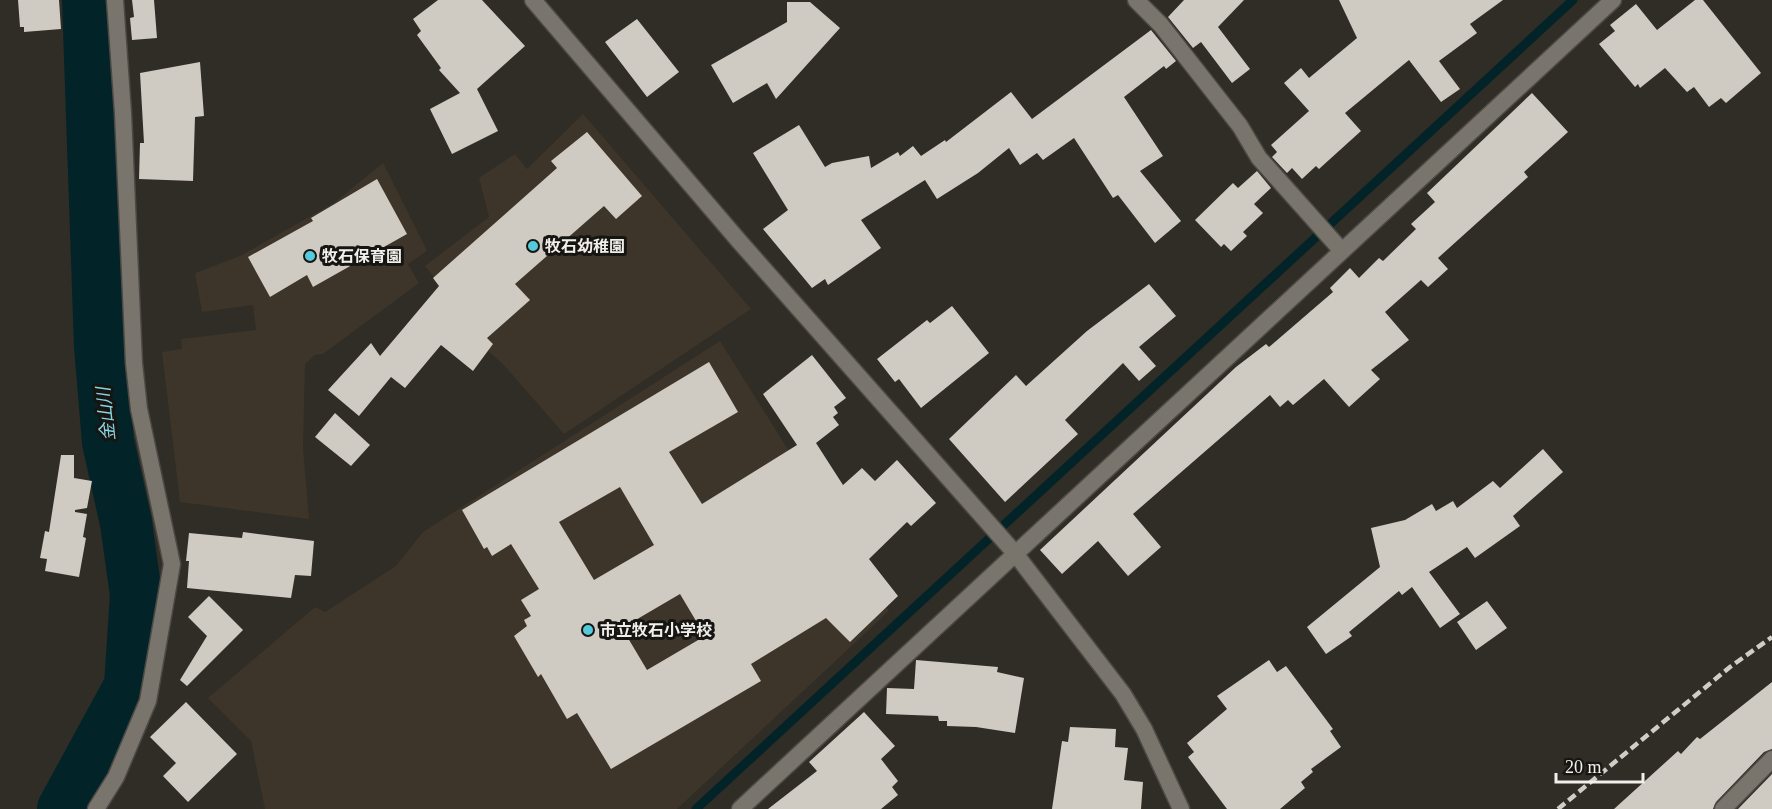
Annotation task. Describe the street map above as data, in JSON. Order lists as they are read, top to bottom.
{
  "water": ["金山川"],
  "places": ["牧石幼稚園", "牧石保育園", "市立牧石小学校"],
  "scale_bar": "20 m"
}
